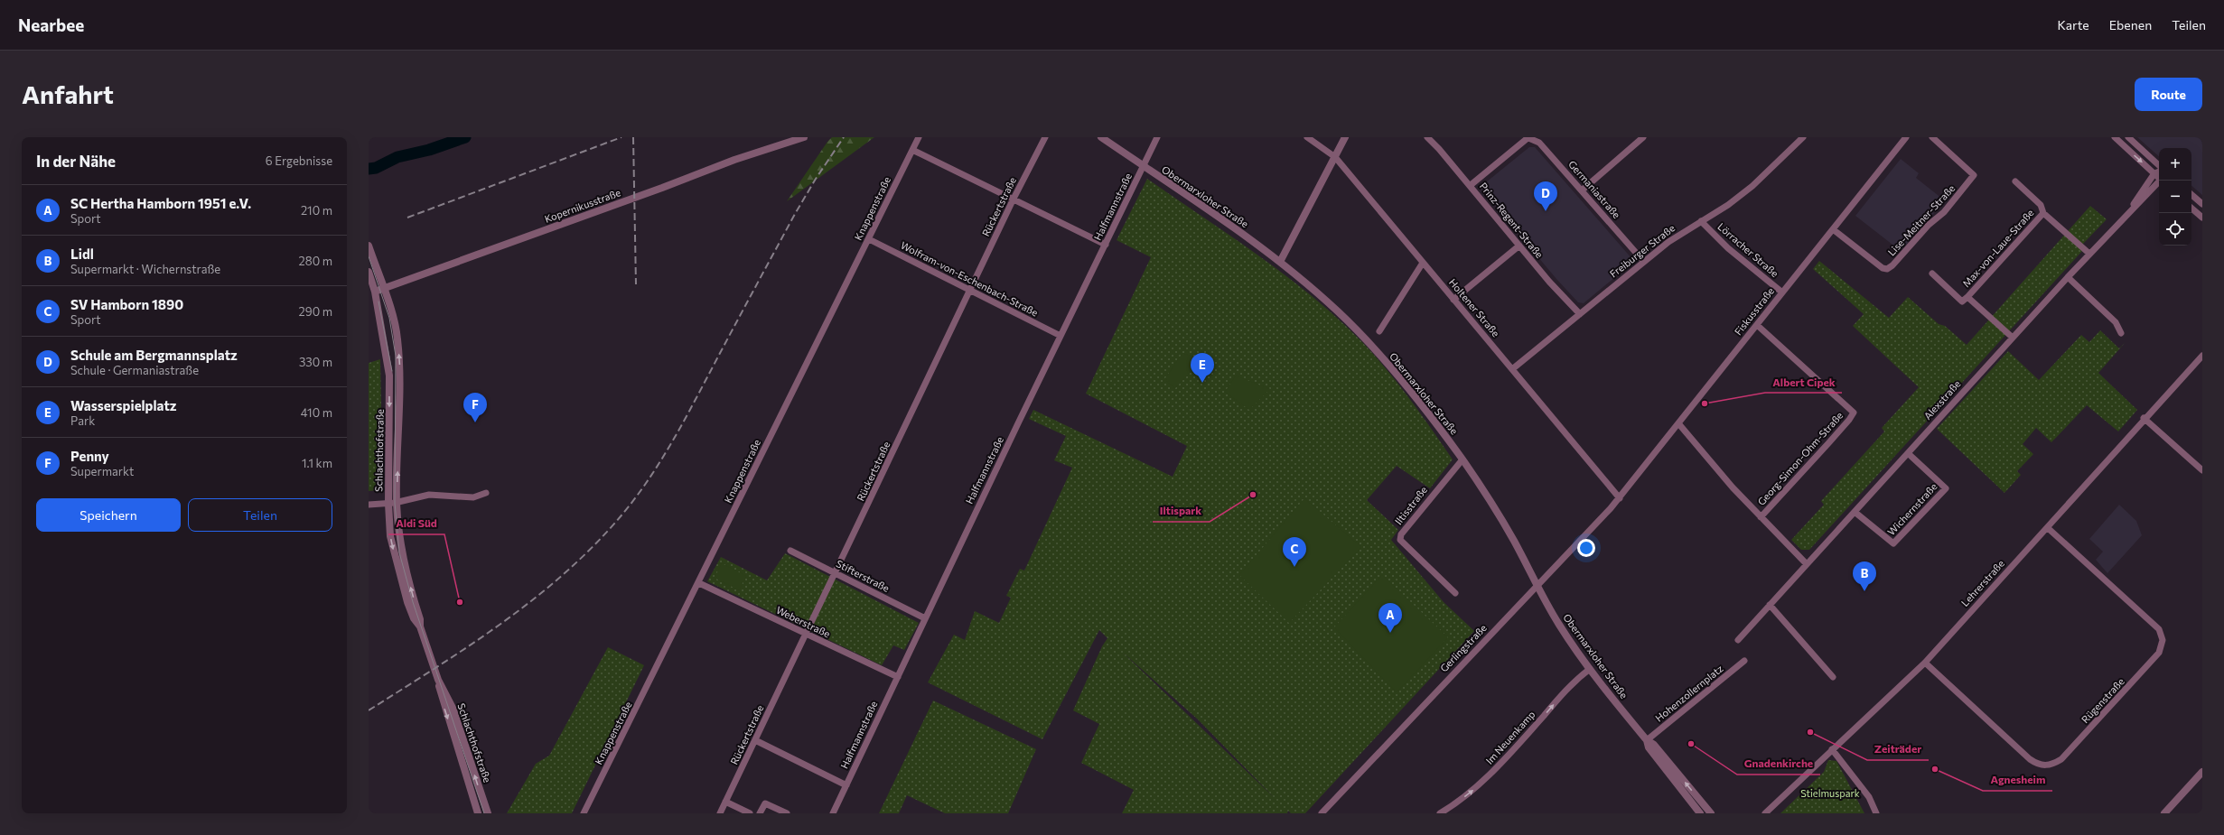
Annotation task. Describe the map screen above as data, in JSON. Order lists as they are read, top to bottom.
{
  "streets": {
    "street": [
      "Germaniastraße",
      "Obermarxloher Straße",
      "Kopernikusstraße",
      "Rückertstraße",
      "Halfmannstraße",
      "Knappenstraße",
      "Prinz-Regent-Straße",
      "Lise-Meitner-Straße",
      "Max-von-Laue-Straße",
      "Lörracher Straße",
      "Freiburger Straße",
      "Wolfram-von-Eschenbach-Straße",
      "Holtener Straße",
      "Fiskusstraße",
      "Alexstraße",
      "Schlachthofstraße",
      "Georg-Simon-Ohm-Straße",
      "Iltisstraße",
      "Wichernstraße",
      "Stifterstraße",
      "Lehrerstraße",
      "Weberstraße",
      "Gerlingstraße",
      "Hohenzollernplatz",
      "Rügenstraße",
      "Im Neuenkamp"
    ]
  },
  "crossings": [
    ["Germaniastraße", "Freiburger Straße"],
    ["Obermarxloher Straße", "Halfmannstraße"],
    ["Obermarxloher Straße", "Iltisstraße"],
    ["Obermarxloher Straße", "Gerlingstraße"],
    ["Obermarxloher Straße", "Hohenzollernplatz"],
    ["Obermarxloher Straße", "Im Neuenkamp"],
    ["Kopernikusstraße", "Schlachthofstraße"],
    ["Rückertstraße", "Wolfram-von-Eschenbach-Straße"],
    ["Rückertstraße", "Stifterstraße"],
    ["Rückertstraße", "Weberstraße"],
    ["Halfmannstraße", "Wolfram-von-Eschenbach-Straße"],
    ["Halfmannstraße", "Stifterstraße"],
    ["Halfmannstraße", "Weberstraße"],
    ["Knappenstraße", "Wolfram-von-Eschenbach-Straße"],
    ["Knappenstraße", "Weberstraße"],
    ["Prinz-Regent-Straße", "Freiburger Straße"],
    ["Lise-Meitner-Straße", "Fiskusstraße"],
    ["Max-von-Laue-Straße", "Alexstraße"],
    ["Lörracher Straße", "Freiburger Straße"],
    ["Lörracher Straße", "Fiskusstraße"],
    ["Freiburger Straße", "Holtener Straße"],
    ["Holtener Straße", "Fiskusstraße"],
    ["Holtener Straße", "Gerlingstraße"],
    ["Fiskusstraße", "Georg-Simon-Ohm-Straße"],
    ["Fiskusstraße", "Gerlingstraße"],
    ["Alexstraße", "Wichernstraße"],
    ["Lehrerstraße", "Rügenstraße"]
  ],
  "one_way": ["Im Neuenkamp"],
  "parks": ["Stielmuspark"],
  "places": [
    "Albert Cipek",
    "Iltispark",
    "Aldi Süd",
    "Zeiträder",
    "Gnadenkirche",
    "Agnesheim"
  ],
  "page": {
    "header": "Nearbee",
    "nav": ["Karte", "Ebenen", "Teilen"],
    "buttons": [
      "Route",
      ["Speichern", "Teilen"]
    ],
    "title": "Anfahrt",
    "heading": ["In der Nähe", "6 Ergebnisse"],
    "map_buttons": ["+", "−"],
    "pins": [
      "D",
      "E",
      "F",
      "C",
      "B",
      "A"
    ],
    "list": [
      {
        "mark": "A",
        "name": "SC Hertha Hamborn 1951 e.V.",
        "note": "Sport",
        "value": "210 m"
      },
      {
        "mark": "B",
        "name": "Lidl",
        "note": "Supermarkt · Wichernstraße",
        "value": "280 m"
      },
      {
        "mark": "C",
        "name": "SV Hamborn 1890",
        "note": "Sport",
        "value": "290 m"
      },
      {
        "mark": "D",
        "name": "Schule am Bergmannsplatz",
        "note": "Schule · Germaniastraße",
        "value": "330 m"
      },
      {
        "mark": "E",
        "name": "Wasserspielplatz",
        "note": "Park",
        "value": "410 m"
      },
      {
        "mark": "F",
        "name": "Penny",
        "note": "Supermarkt",
        "value": "1.1 km"
      }
    ]
  }
}
